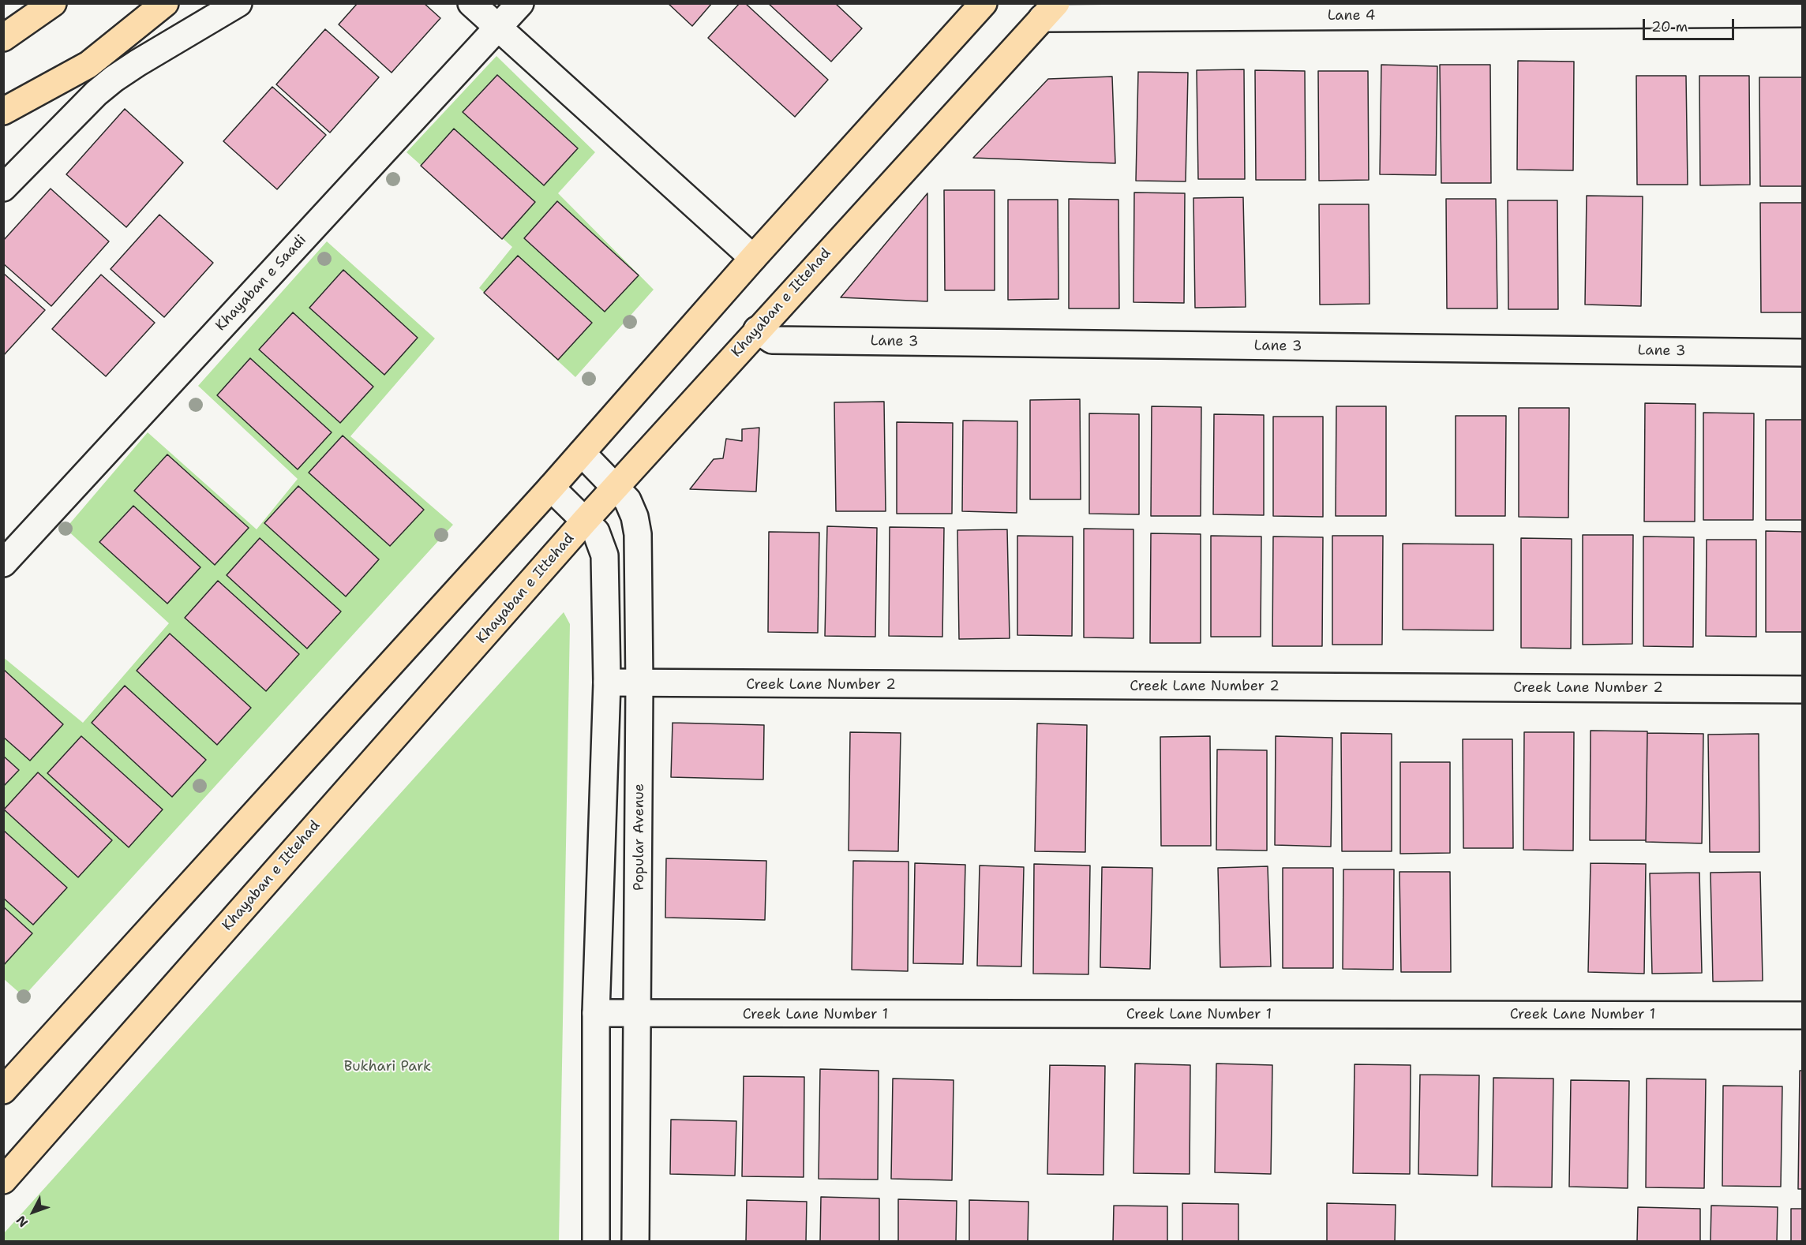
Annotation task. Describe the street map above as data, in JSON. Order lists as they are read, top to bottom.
{
  "streets": {
    "main road": ["Khayaban e Ittehad"],
    "street": [
      "Lane 4",
      "Khayaban e Saadi",
      "Lane 3",
      "Creek Lane Number 2",
      "Popular Avenue",
      "Creek Lane Number 1"
    ]
  },
  "crossings": [
    ["Lane 4", "Khayaban e Ittehad"],
    ["Khayaban e Ittehad", "Lane 3"],
    ["Khayaban e Ittehad", "Popular Avenue"],
    ["Creek Lane Number 2", "Popular Avenue"],
    ["Popular Avenue", "Creek Lane Number 1"]
  ],
  "parks": ["Bukhari Park"],
  "scale_bar": "20 m",
  "north": "bottom left"
}
